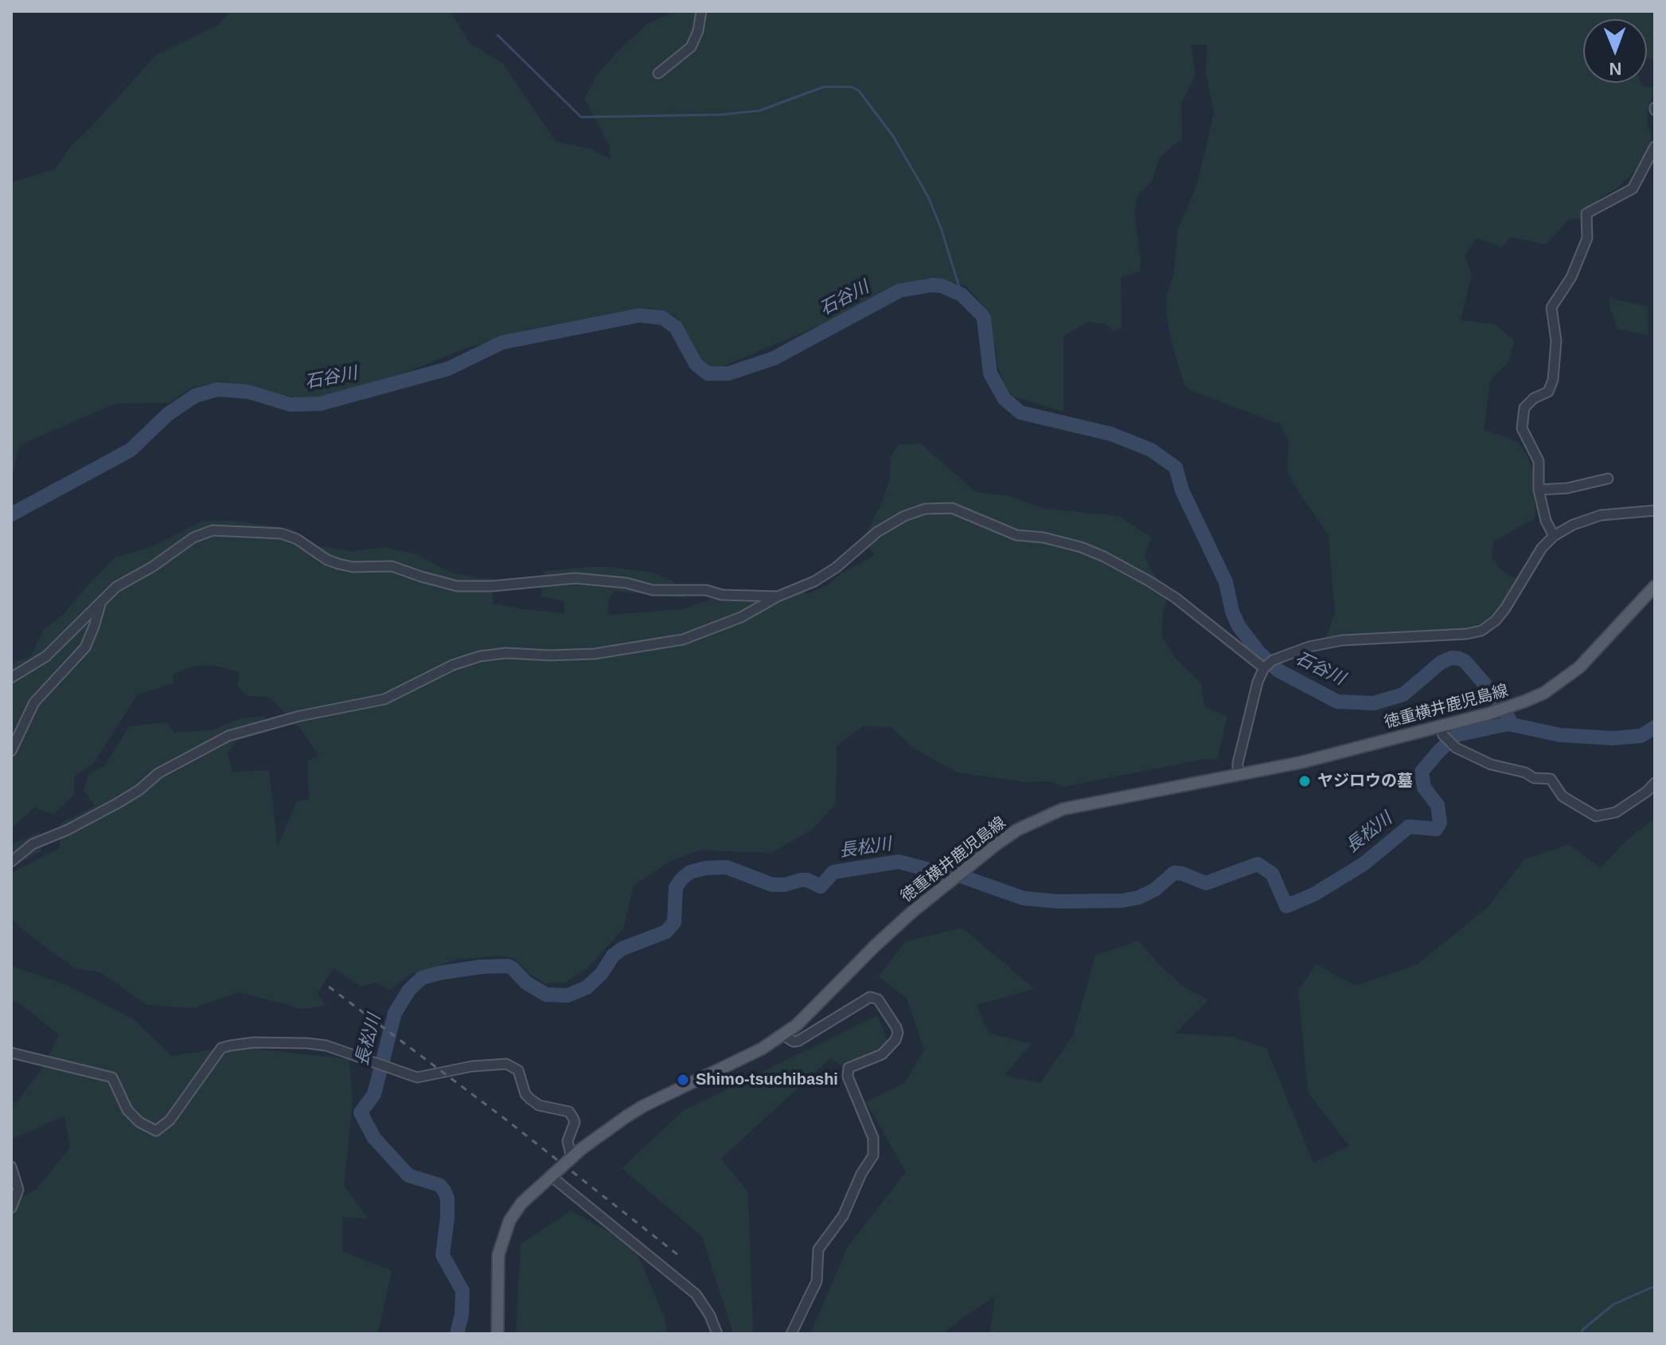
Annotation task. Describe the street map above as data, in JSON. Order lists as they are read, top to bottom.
{
  "streets": {
    "main road": ["徳重横井鹿児島線"]
  },
  "water": ["石谷川", "長松川"],
  "places": ["ヤジロウの墓", "Shimo-tsuchibashi"],
  "north": "bottom"
}
